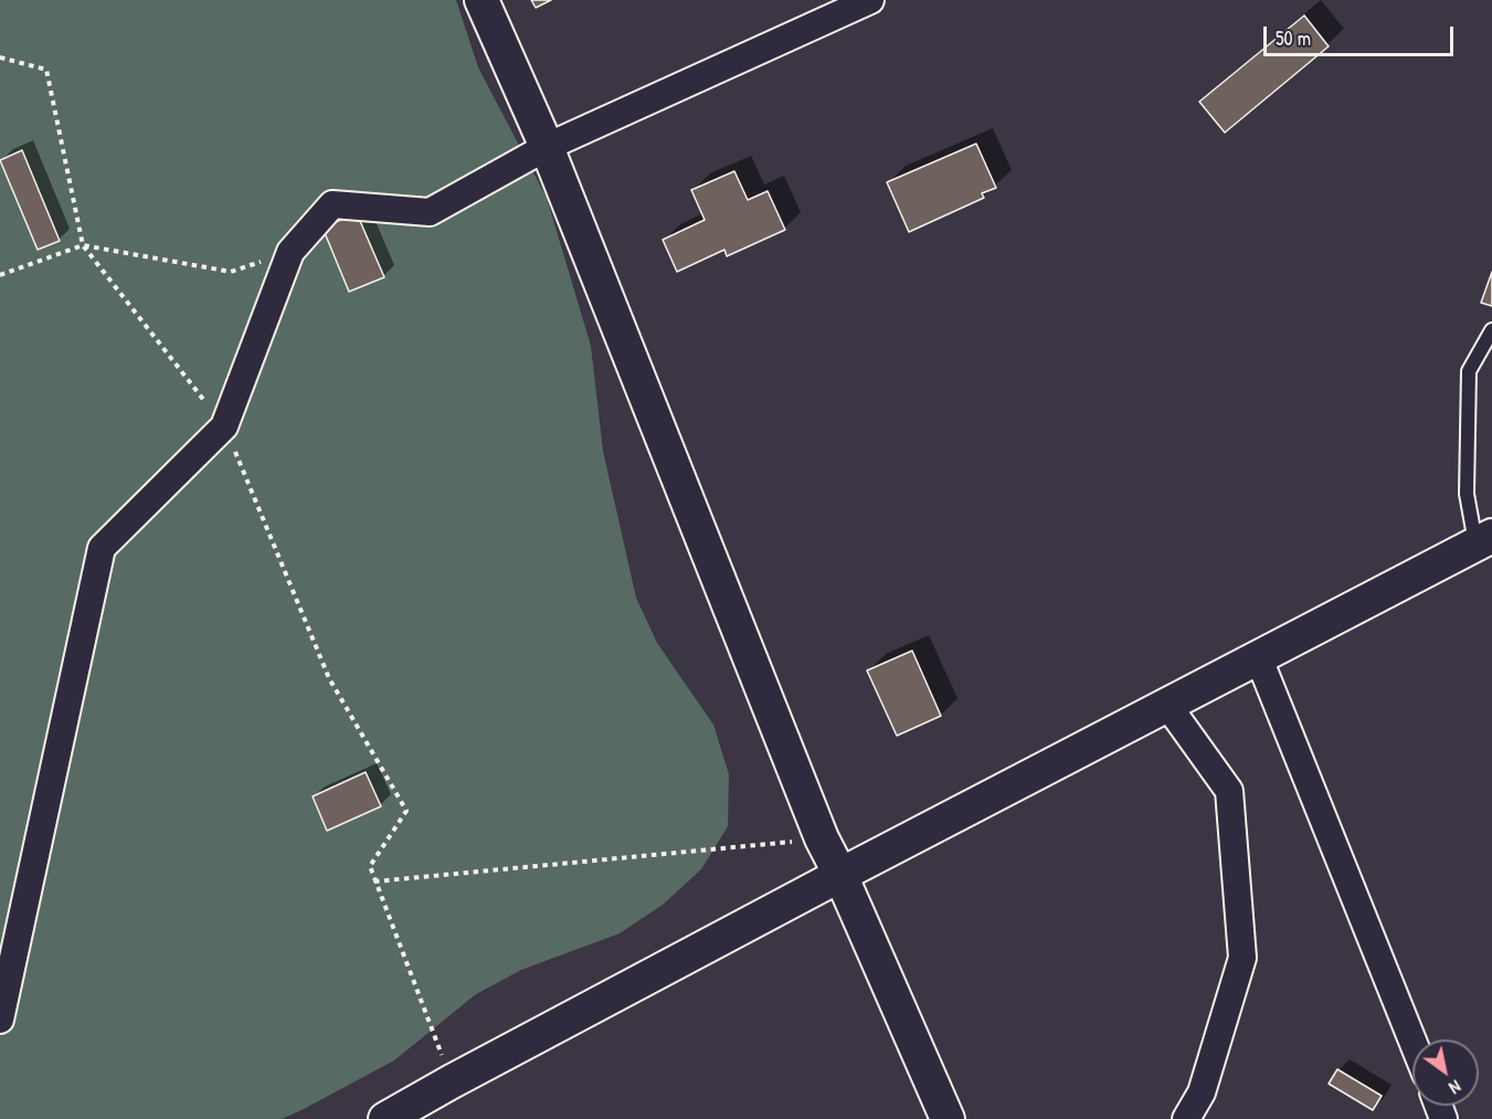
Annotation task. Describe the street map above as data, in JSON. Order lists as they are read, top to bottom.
{
  "scale_bar": "50 m",
  "north": "bottom right"
}
